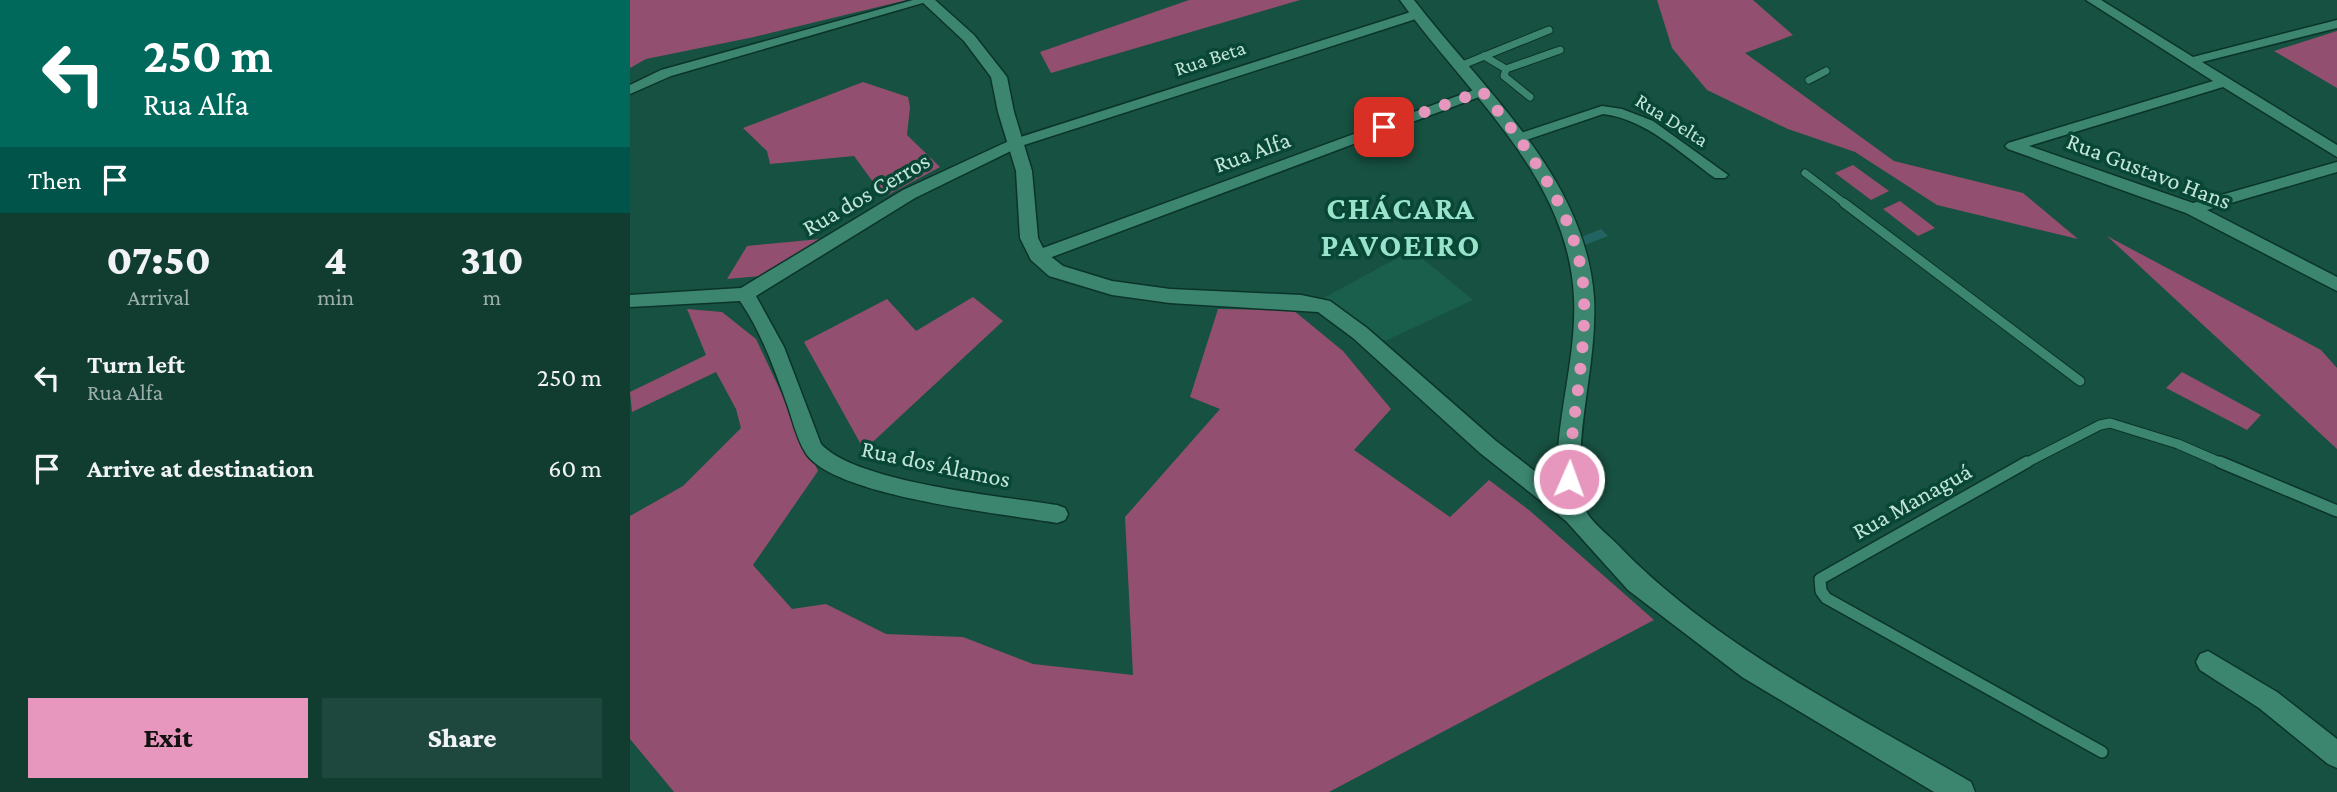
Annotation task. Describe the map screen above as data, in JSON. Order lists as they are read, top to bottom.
{
  "streets": {
    "street": [
      "Rua Beta",
      "Rua Delta",
      "Rua Alfa",
      "Rua Gustavo Hans",
      "Rua dos Cerros",
      "Rua dos Álamos"
    ],
    "lane": ["Rua Managuá"]
  },
  "crossings": [
    ["Rua Beta", "Rua dos Cerros"],
    ["Rua dos Cerros", "Rua dos Álamos"]
  ],
  "districts": ["CHÁCARA PAVOEIRO"],
  "page": {
    "turn": ["250 m", "Rua Alfa"],
    "then": "Then",
    "eta": [
      "07:50",
      "Arrival",
      "4",
      "min",
      "310",
      "m"
    ],
    "list": [
      {
        "name": "Turn left",
        "note": "Rua Alfa",
        "value": "250 m"
      },
      {
        "name": "Arrive at destination",
        "value": "60 m"
      }
    ],
    "buttons": ["Exit", "Share"]
  }
}
